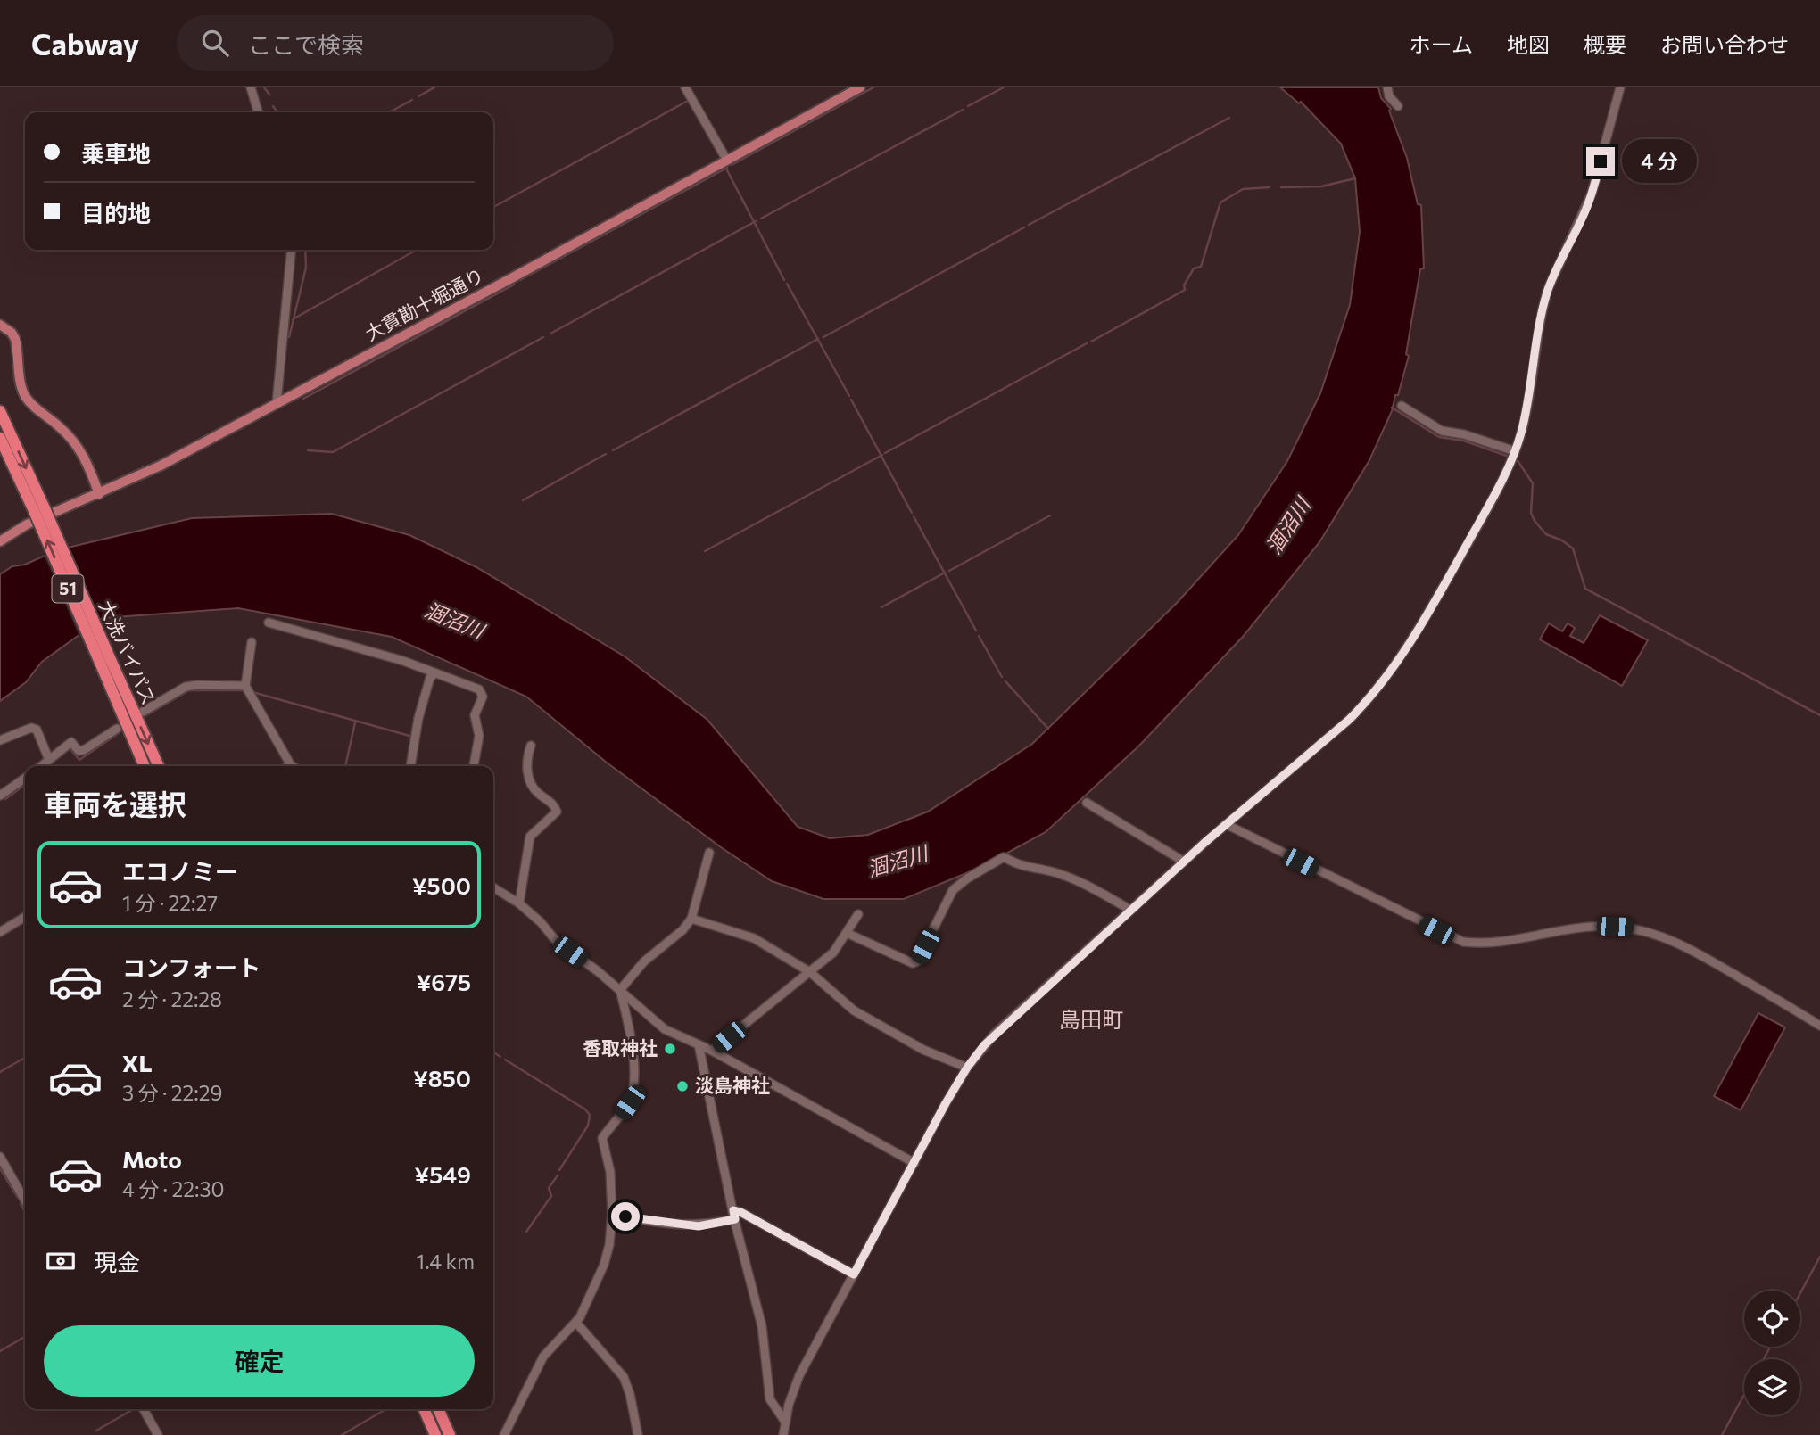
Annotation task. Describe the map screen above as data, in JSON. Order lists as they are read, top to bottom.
{
  "streets": {
    "highway": ["51", "大洗バイパス"],
    "main road": ["大貫勘十堀通り"]
  },
  "districts": ["島田町"],
  "water": ["涸沼川"],
  "places": ["香取神社", "淡島神社"],
  "page": {
    "header": "Cabway",
    "search": "ここで検索",
    "nav": [
      "ホーム",
      "地図",
      "概要",
      "お問い合わせ"
    ],
    "banner": ["乗車地", "目的地"],
    "bubble": "4 分",
    "heading": "車両を選択",
    "list": [
      {
        "name": "エコノミー",
        "note": "1 分 · 22:27",
        "value": "¥500"
      },
      {
        "name": "コンフォート",
        "note": "2 分 · 22:28",
        "value": "¥675"
      },
      {
        "name": "XL",
        "note": "3 分 · 22:29",
        "value": "¥850"
      },
      {
        "name": "Moto",
        "note": "4 分 · 22:30",
        "value": "¥549"
      }
    ],
    "pay": ["現金", "1.4 km"],
    "buttons": "確定"
  }
}
